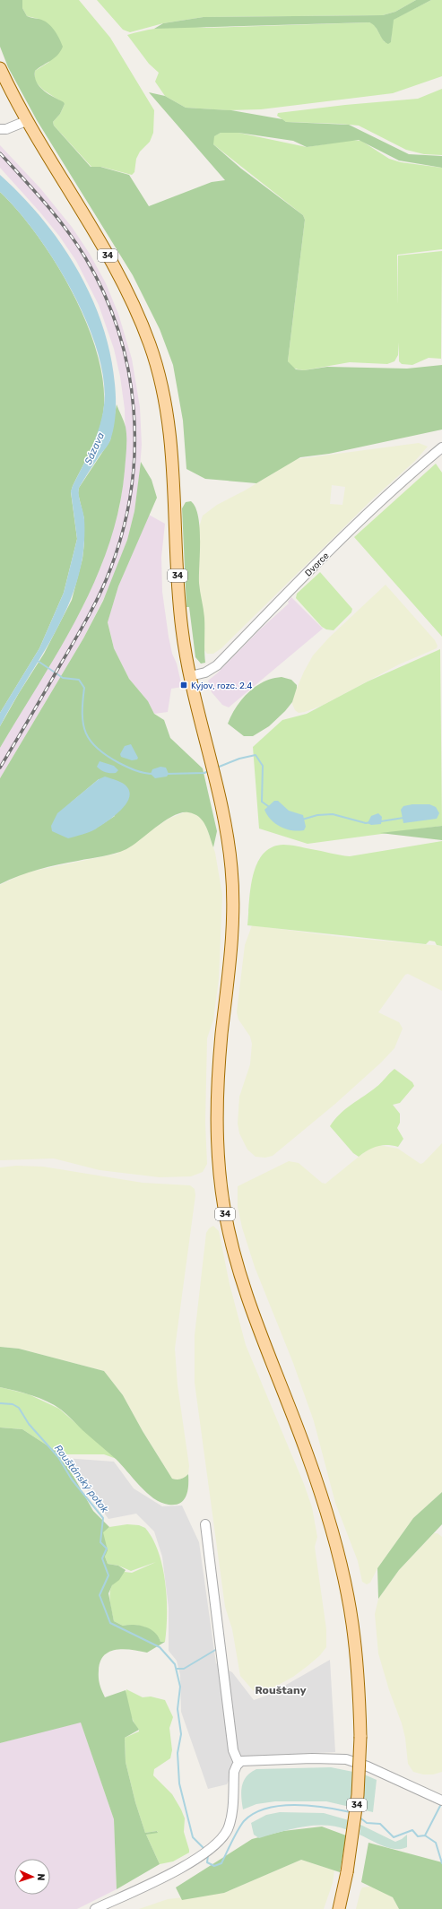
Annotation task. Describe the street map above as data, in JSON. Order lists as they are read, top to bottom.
{
  "streets": {
    "main road": ["34"],
    "street": ["Dvorce"]
  },
  "crossings": [
    ["34", "Dvorce"]
  ],
  "districts": ["Rouštany"],
  "water": ["Sázava", "Rouštánský potok"],
  "places": {
    "transit": ["Kyjov, rozc. 2.4"]
  },
  "north": "right"
}
